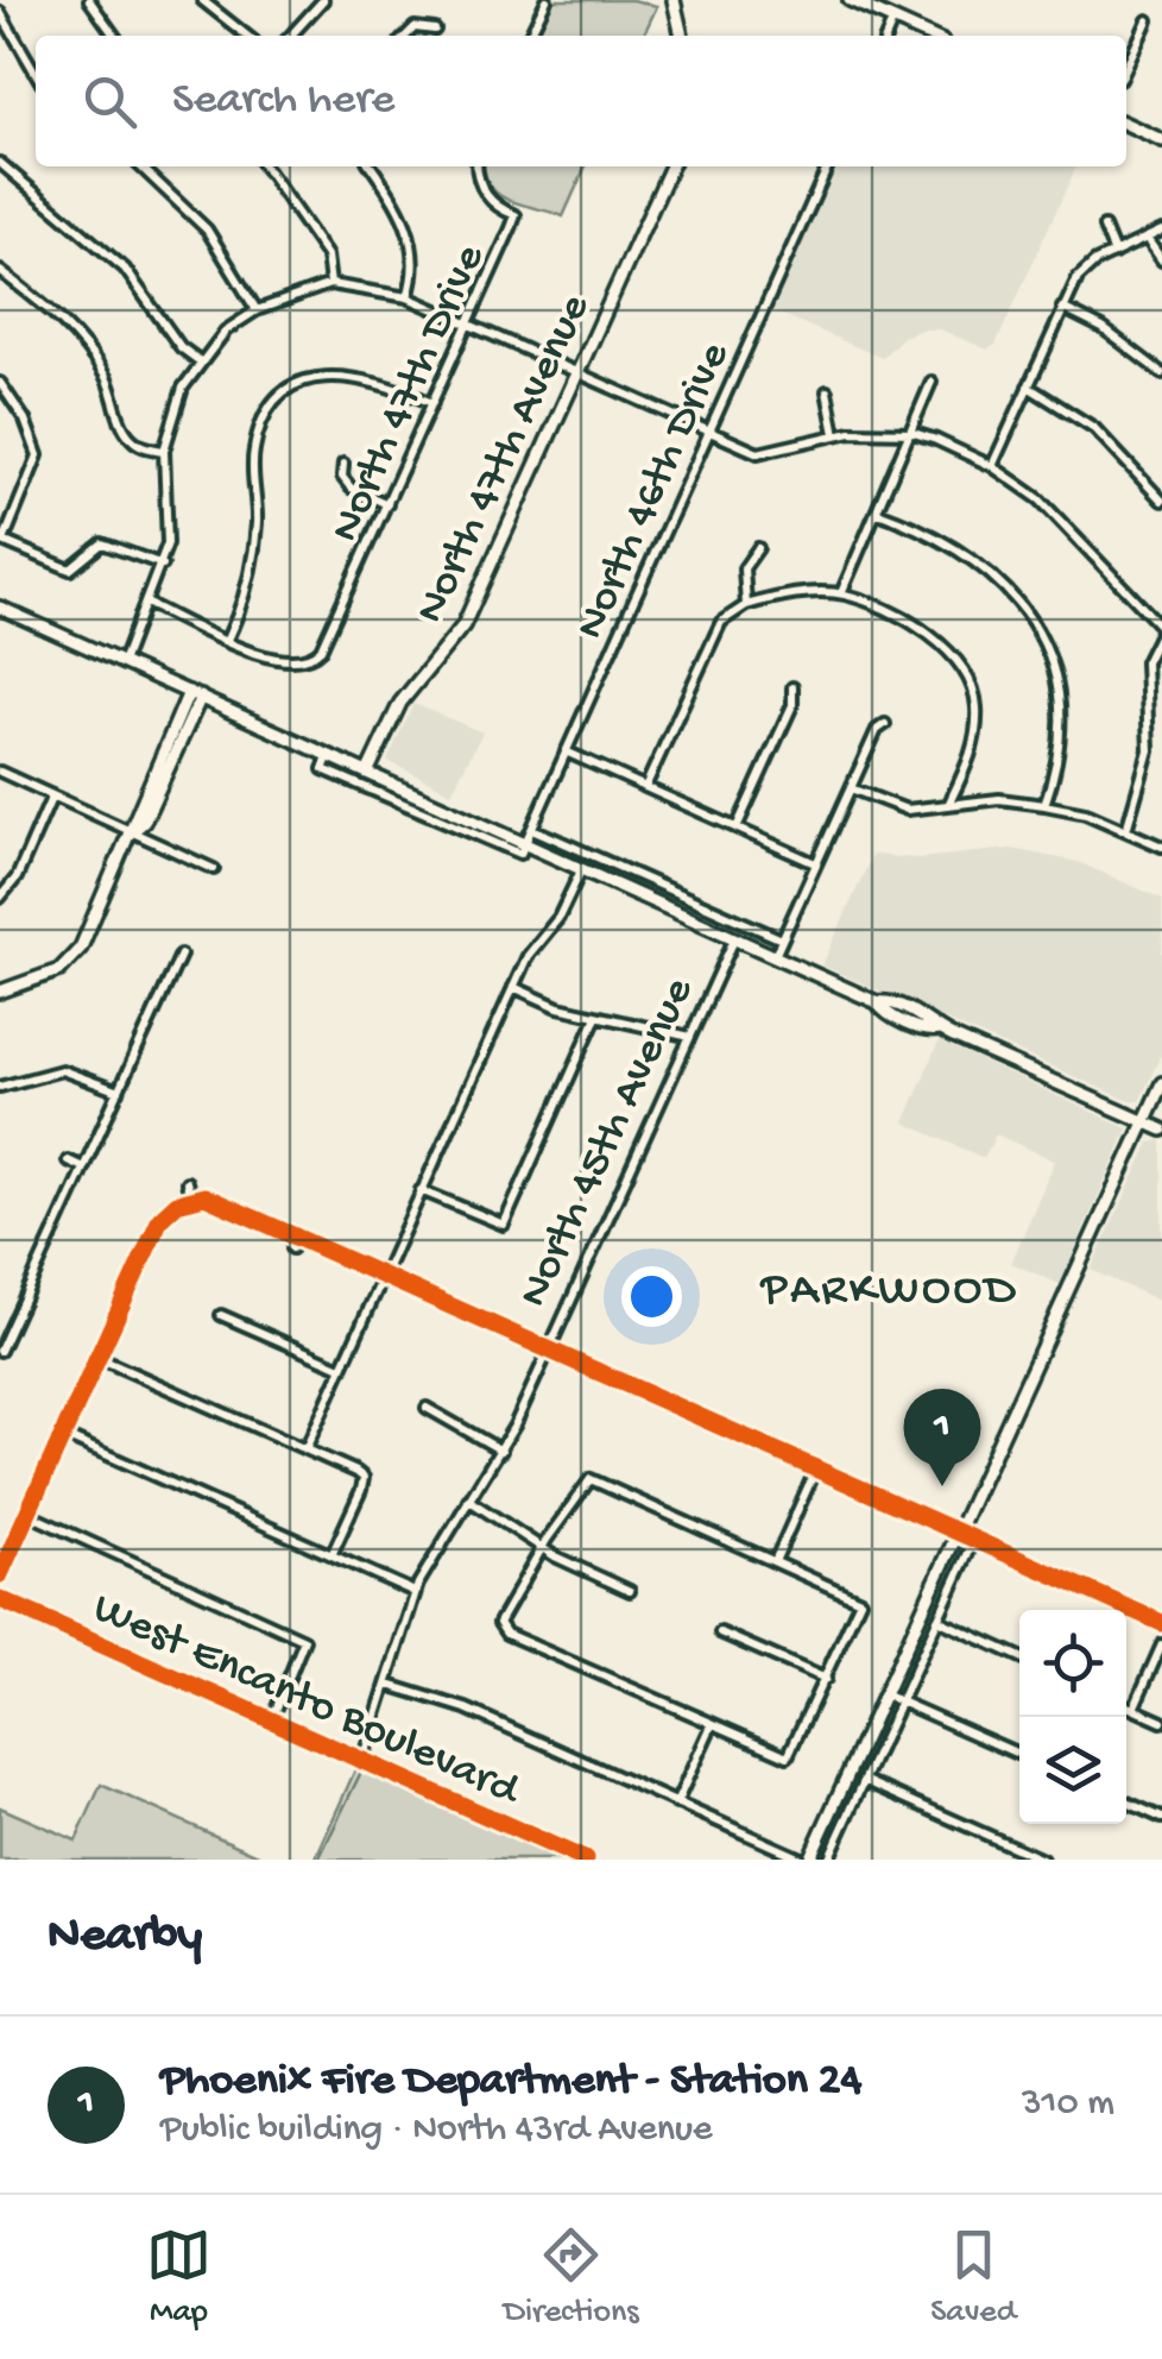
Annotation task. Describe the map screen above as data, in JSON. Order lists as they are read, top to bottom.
{
  "streets": {
    "main road": ["North 47th Avenue", "West Encanto Boulevard"],
    "street": ["North 47th Drive", "North 46th Drive", "North 45th Avenue"]
  },
  "crossings": [
    ["North 45th Avenue", "West Encanto Boulevard"]
  ],
  "districts": ["PARKWOOD"],
  "page": {
    "search": "Search here",
    "pins": "1",
    "heading": "Nearby",
    "list": [
      {
        "mark": "1",
        "name": "Phoenix Fire Department - Station 24",
        "note": "Public building · North 43rd Avenue",
        "value": "310 m"
      }
    ],
    "nav": ["Map", "Directions", "Saved"]
  }
}
